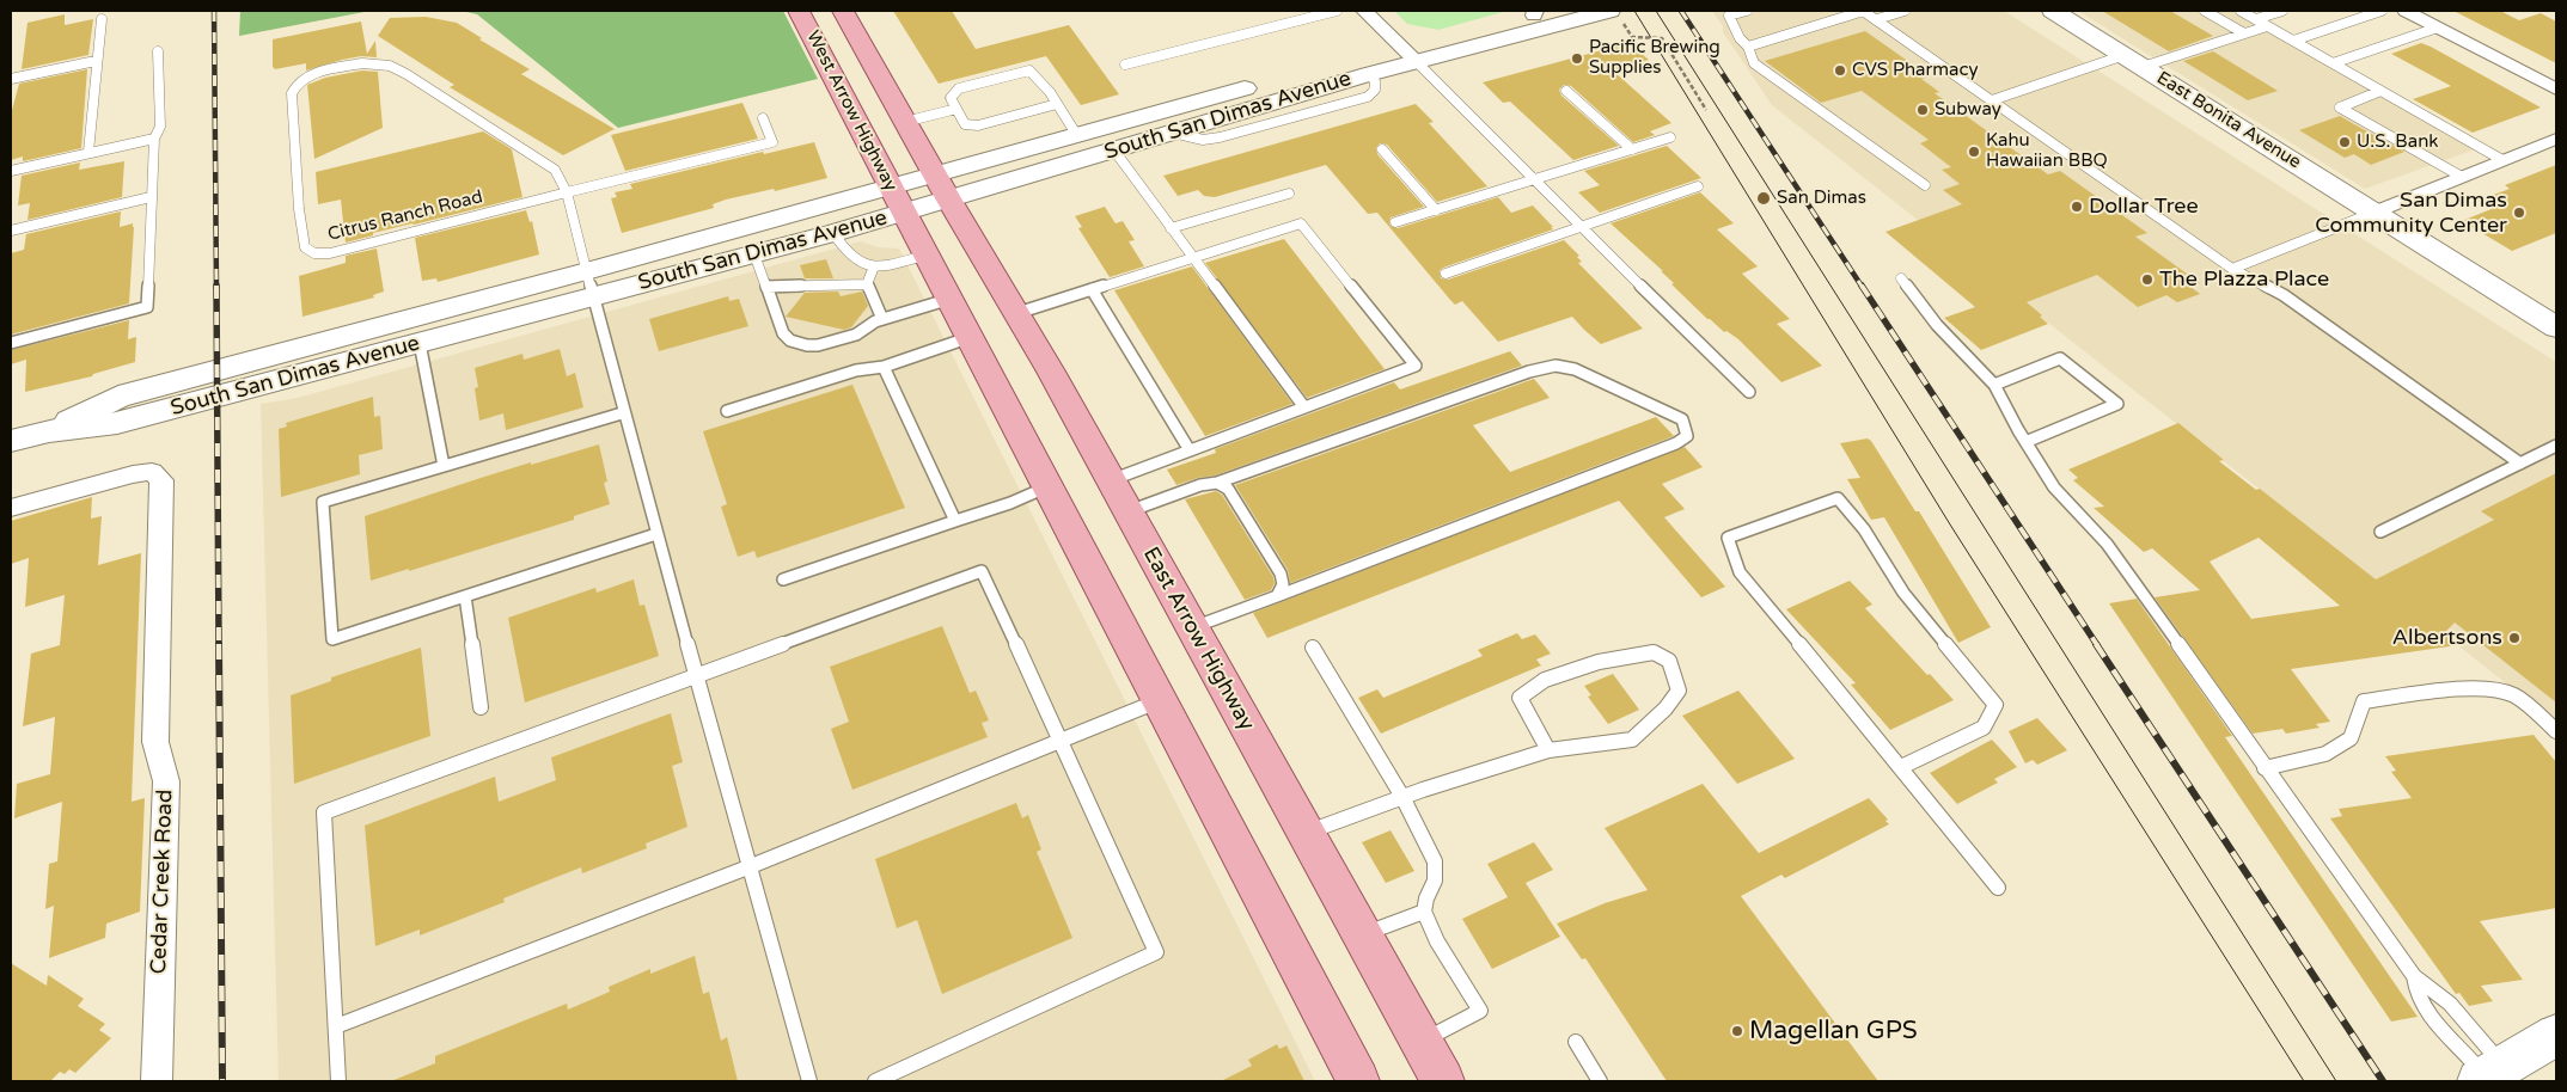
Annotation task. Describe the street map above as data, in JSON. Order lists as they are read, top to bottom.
{
  "streets": {
    "main road": ["West Arrow Highway", "East Arrow Highway"],
    "street": ["South San Dimas Avenue", "East Bonita Avenue", "Cedar Creek Road"],
    "lane": ["Citrus Ranch Road"]
  },
  "crossings": [
    ["West Arrow Highway", "South San Dimas Avenue"],
    ["West Arrow Highway", "East Arrow Highway"],
    ["South San Dimas Avenue", "Citrus Ranch Road"],
    ["South San Dimas Avenue", "East Arrow Highway"]
  ],
  "places": [
    "Pacific Brewing Supplies",
    "CVS Pharmacy",
    "Subway",
    "U.S. Bank",
    "Kahu Hawaiian BBQ",
    "San Dimas",
    "Dollar Tree",
    "San Dimas Community Center",
    "The Plazza Place",
    "Albertsons",
    "Magellan GPS"
  ]
}
